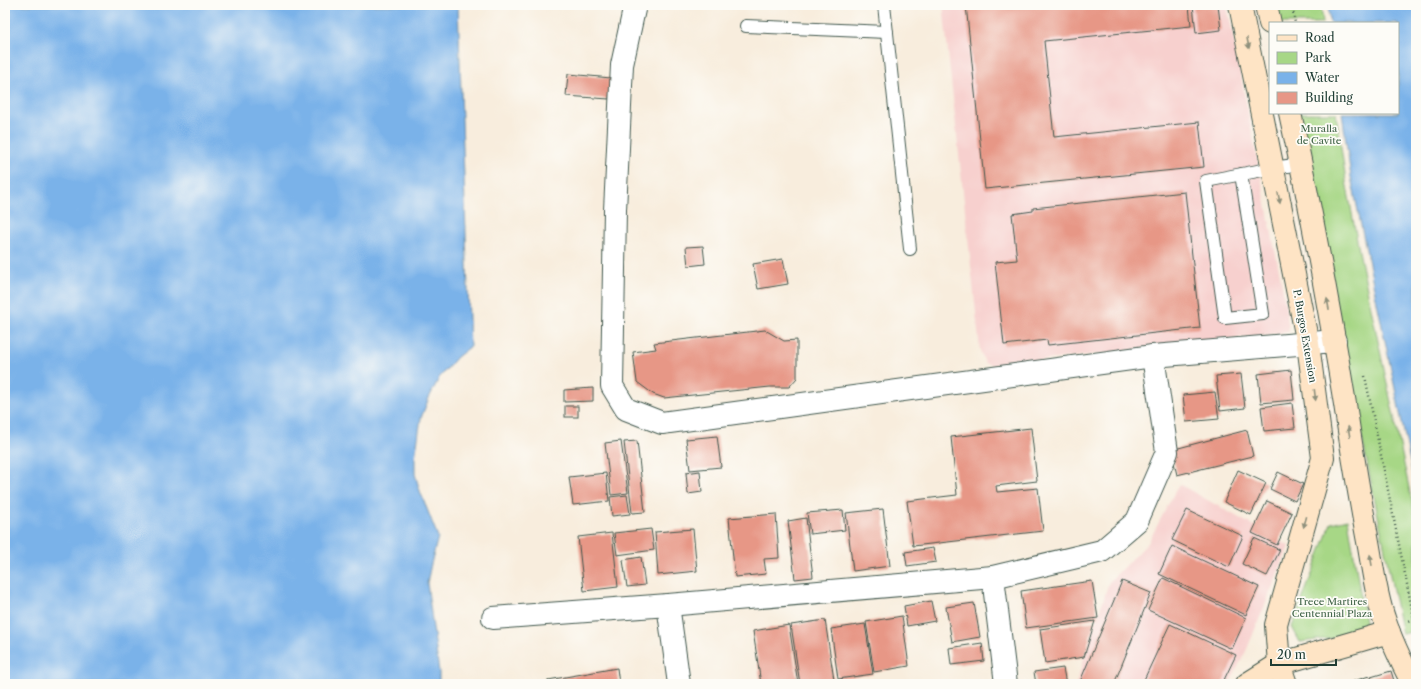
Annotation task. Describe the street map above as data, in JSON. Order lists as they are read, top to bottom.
{
  "streets": {
    "main road": ["P. Burgos Extension"]
  },
  "parks": ["Muralla de Cavite", "Trece Martires Centennial Plaza"],
  "legend": [
    "Road",
    "Park",
    "Water",
    "Building"
  ],
  "scale_bar": "20 m"
}
